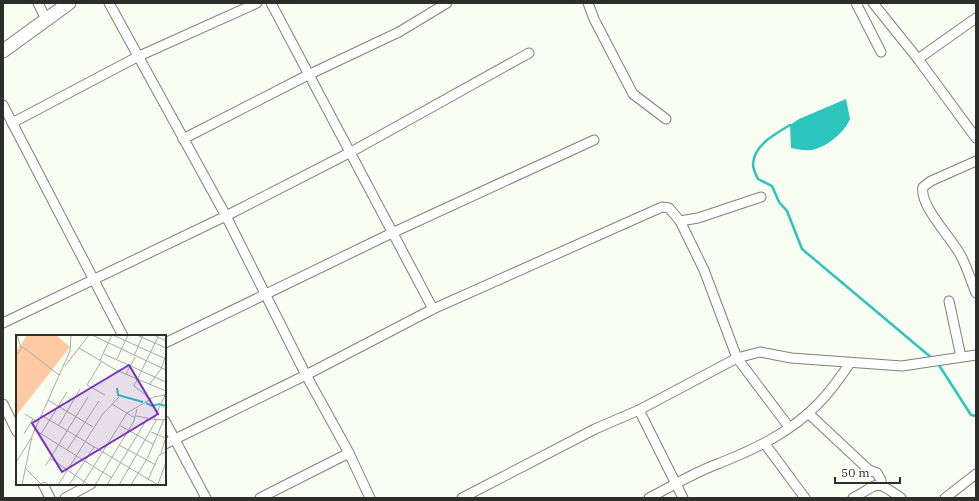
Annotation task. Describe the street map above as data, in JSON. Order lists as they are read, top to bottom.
{
  "scale_bar": "50 m"
}
